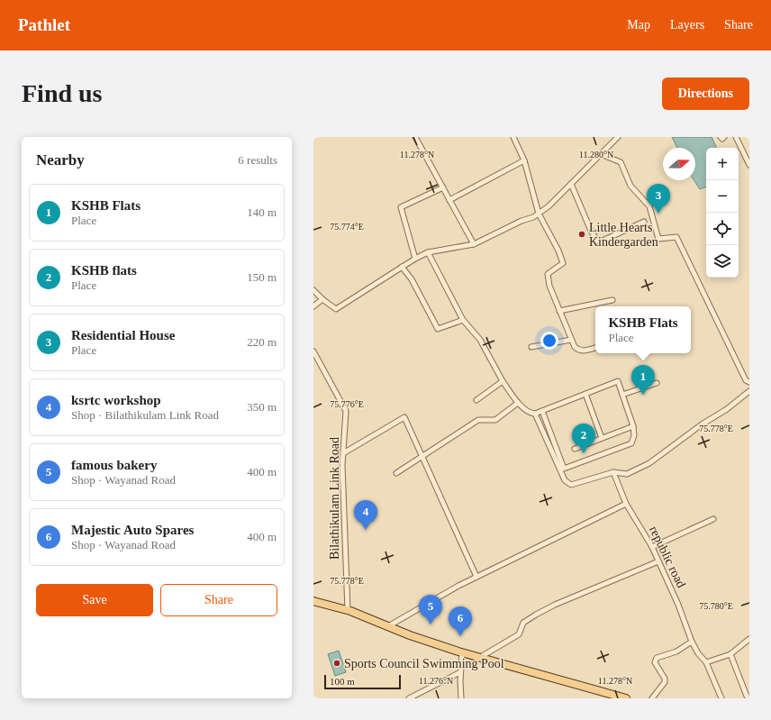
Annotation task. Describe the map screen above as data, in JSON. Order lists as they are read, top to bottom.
{
  "streets": {
    "street": ["Bilathikulam Link Road", "republic road"]
  },
  "places": ["Little Hearts Kindergarden", "Sports Council Swimming Pool"],
  "scale_bar": "100 m",
  "north": "right",
  "page": {
    "header": "Pathlet",
    "nav": ["Map", "Layers", "Share"],
    "buttons": [
      "Directions",
      ["Save", "Share"]
    ],
    "title": "Find us",
    "heading": ["Nearby", "6 results"],
    "map_buttons": ["+", "−"],
    "list": [
      {
        "mark": "1",
        "name": "KSHB Flats",
        "note": "Place",
        "value": "140 m"
      },
      {
        "mark": "2",
        "name": "KSHB flats",
        "note": "Place",
        "value": "150 m"
      },
      {
        "mark": "3",
        "name": "Residential House",
        "note": "Place",
        "value": "220 m"
      },
      {
        "mark": "4",
        "name": "ksrtc workshop",
        "note": "Shop · Bilathikulam Link Road",
        "value": "350 m"
      },
      {
        "mark": "5",
        "name": "famous bakery",
        "note": "Shop · Wayanad Road",
        "value": "400 m"
      },
      {
        "mark": "6",
        "name": "Majestic Auto Spares",
        "note": "Shop · Wayanad Road",
        "value": "400 m"
      }
    ],
    "pins": [
      "3",
      "1",
      "2",
      "4",
      "5",
      "6"
    ],
    "popup": ["KSHB Flats", "Place"],
    "scale": "100 m"
  },
  "coordinates": [
    "11.278°N",
    "11.280°N",
    "75.774°E",
    "75.776°E",
    "75.778°E",
    "75.780°E",
    "11.276°N"
  ]
}
